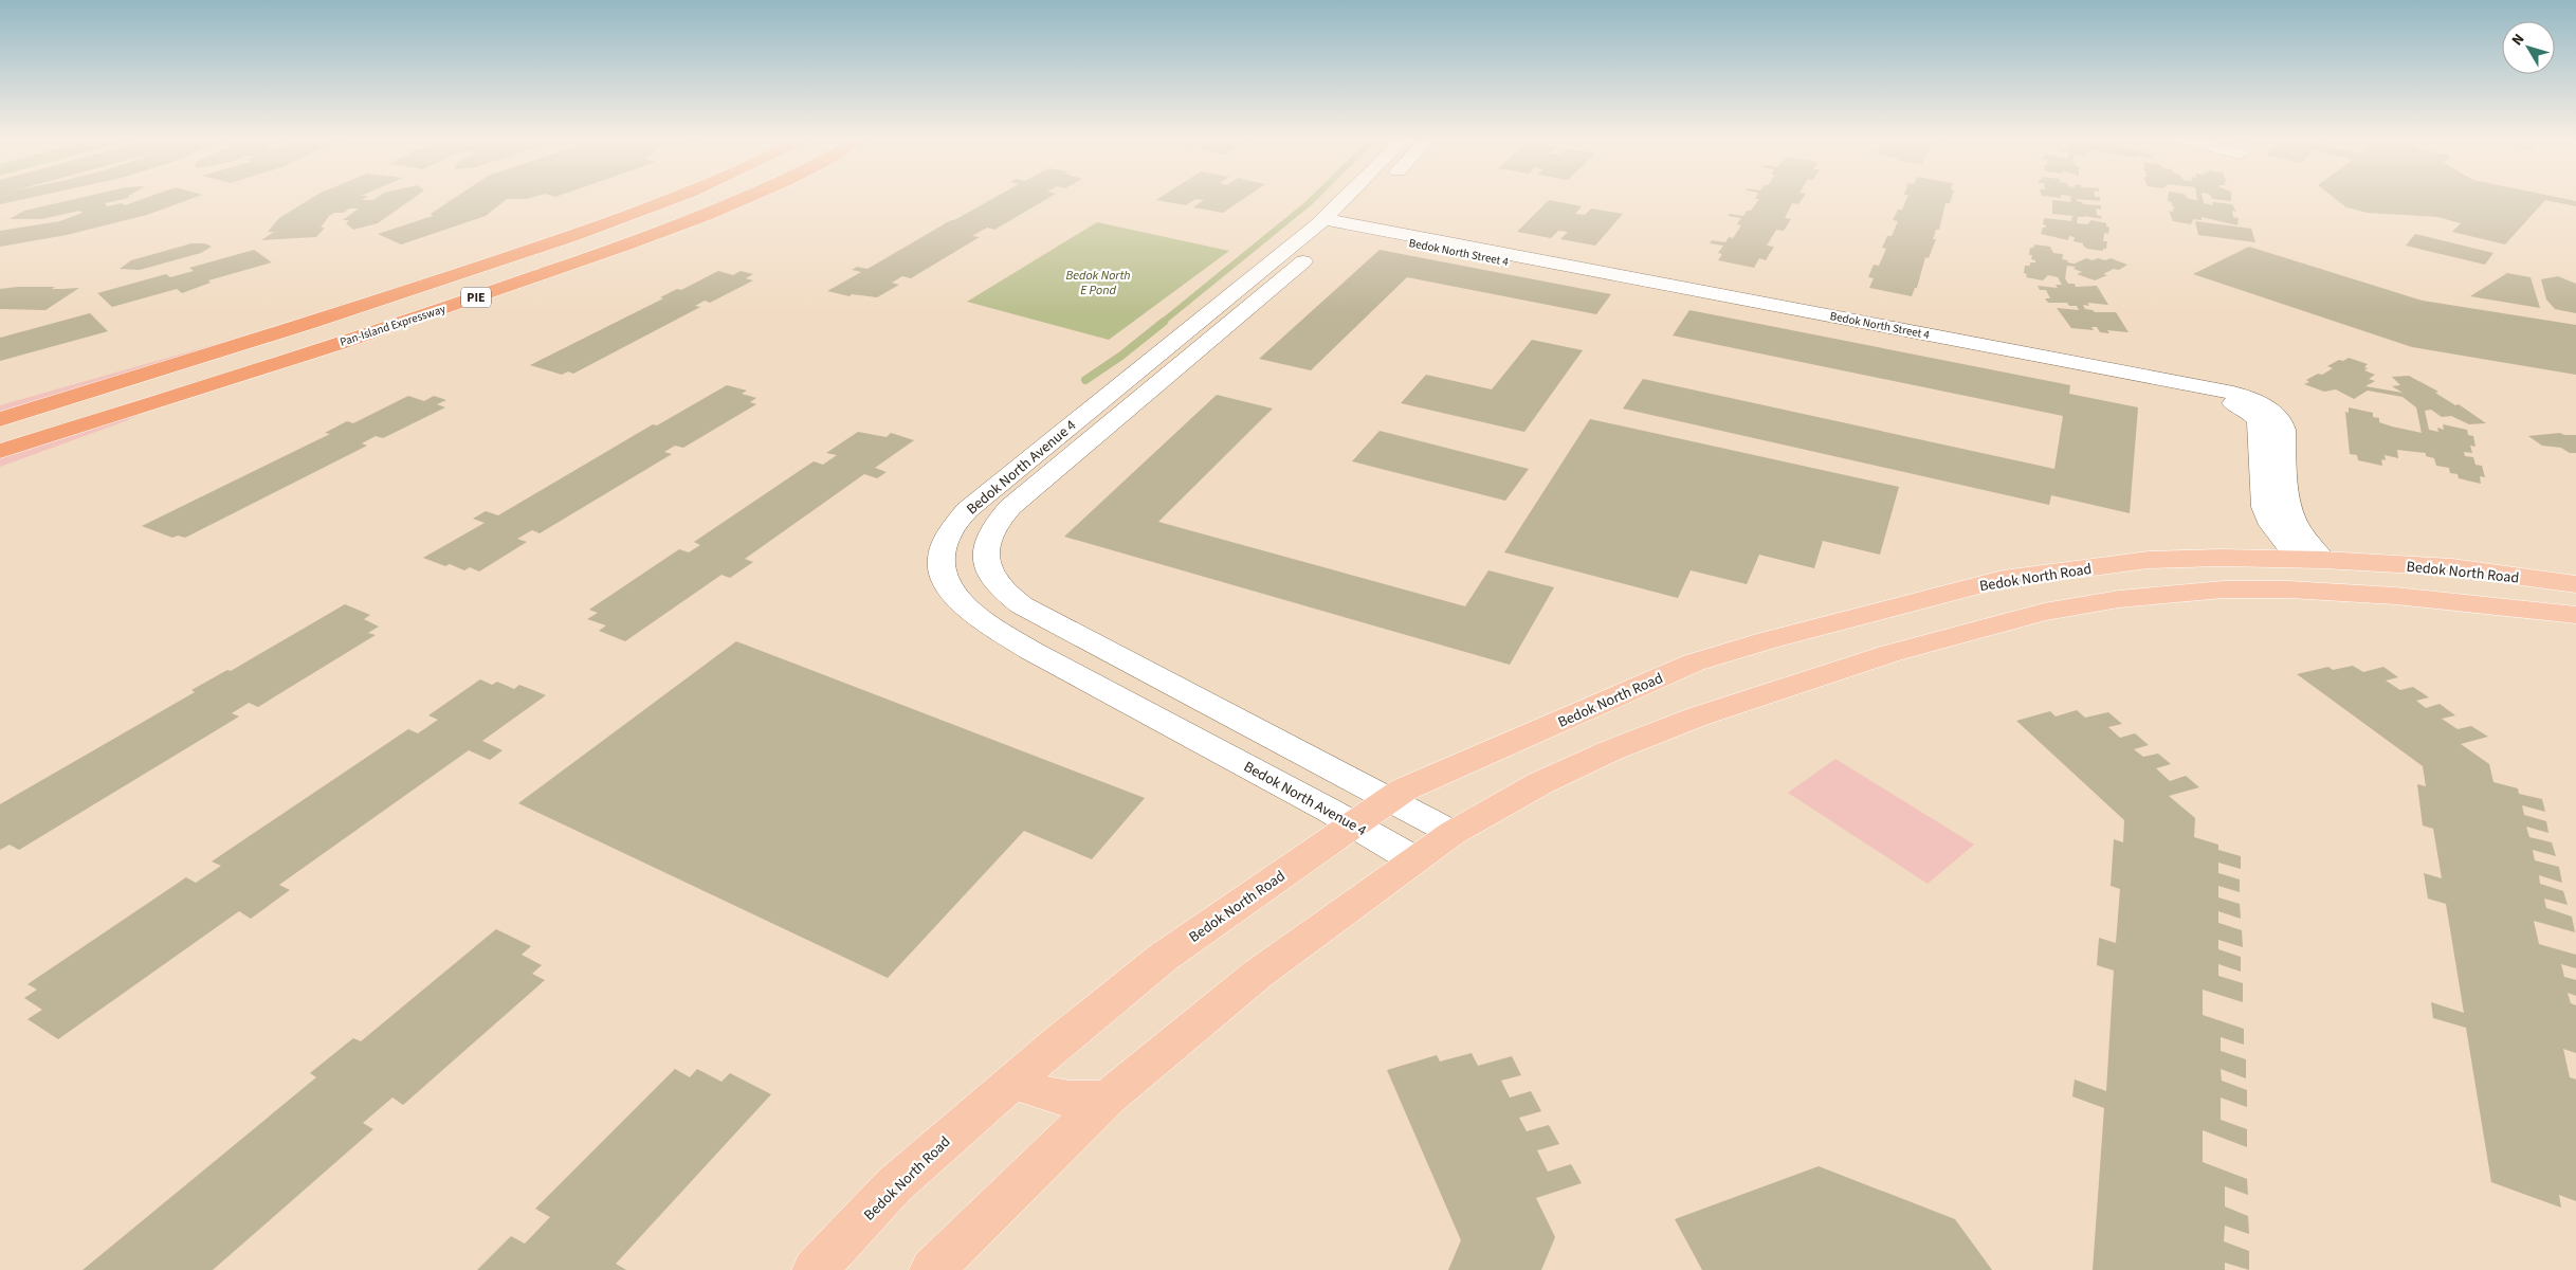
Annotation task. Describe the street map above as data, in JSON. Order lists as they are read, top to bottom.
{
  "streets": {
    "highway": ["PIE", "Pan-Island Expressway"],
    "main road": ["Bedok North Road"],
    "street": ["Bedok North Street 4", "Bedok North Avenue 4"]
  },
  "crossings": [
    ["Bedok North Street 4", "Bedok North Avenue 4"],
    ["Bedok North Street 4", "Bedok North Road"],
    ["Bedok North Avenue 4", "Bedok North Road"]
  ],
  "water": ["Bedok North E Pond"],
  "north": "top left"
}
